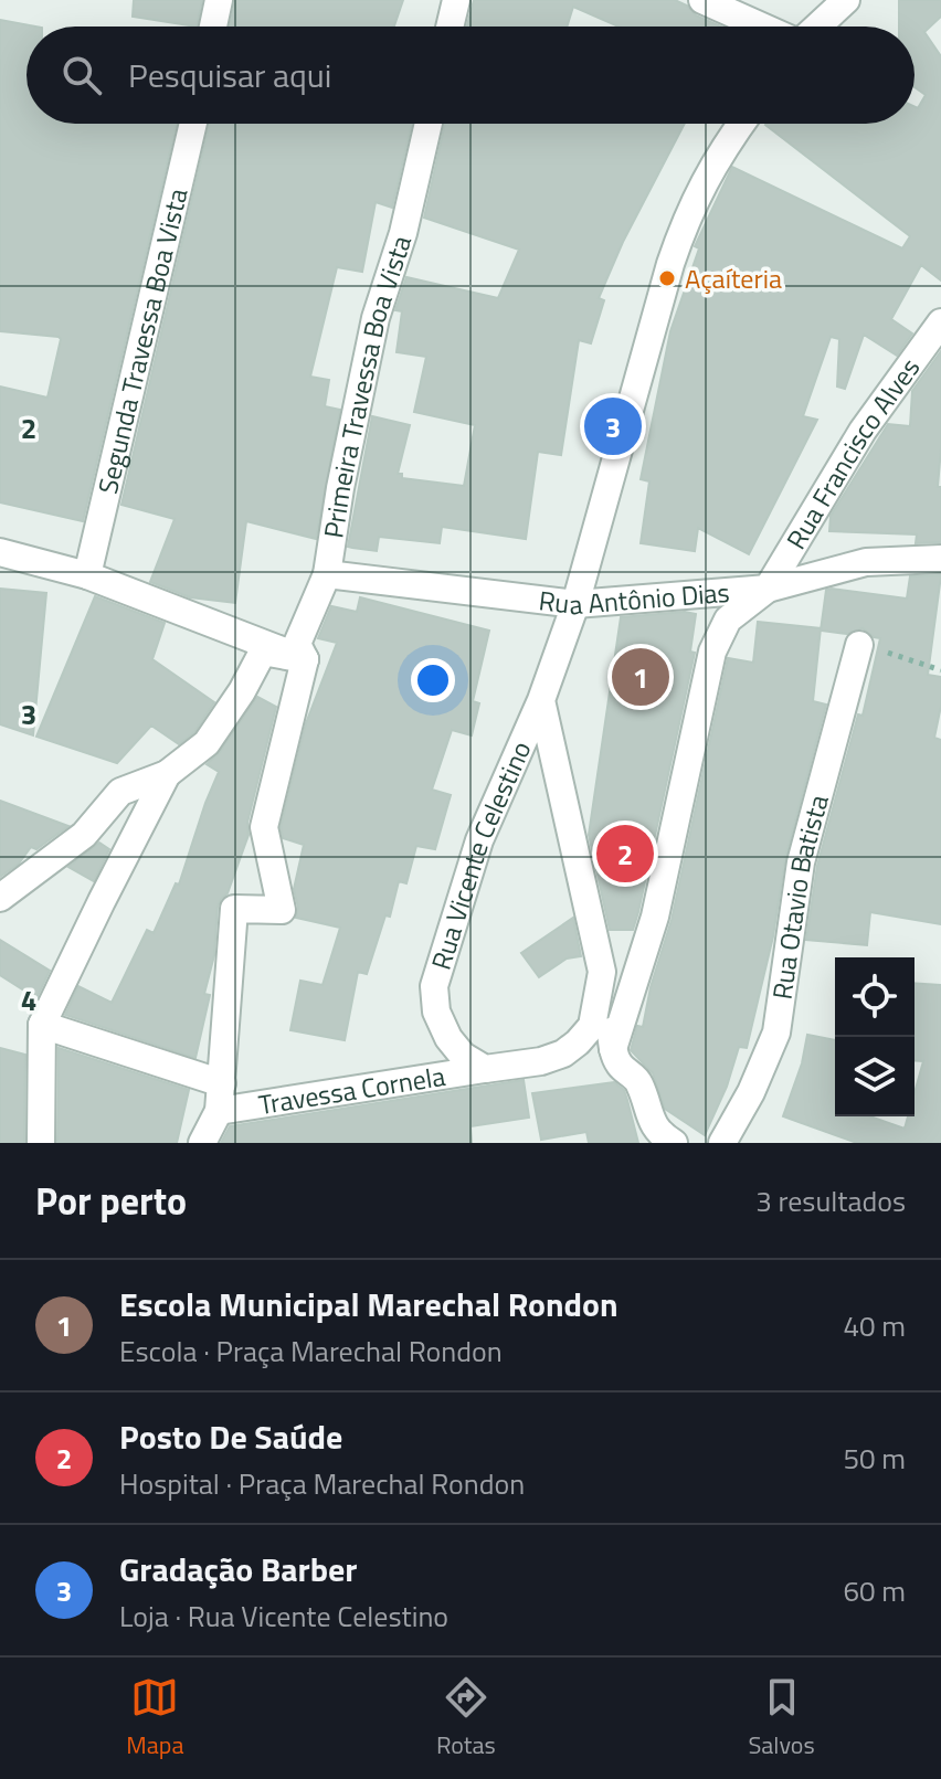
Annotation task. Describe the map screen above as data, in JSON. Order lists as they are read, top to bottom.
{
  "streets": {
    "street": [
      "Segunda Travessa Boa Vista",
      "Primeira Travessa Boa Vista",
      "Rua Francisco Alves",
      "Rua Antônio Dias",
      "Rua Vicente Celestino",
      "Rua Otavio Batista",
      "Travessa Cornela"
    ]
  },
  "crossings": [
    ["Primeira Travessa Boa Vista", "Rua Antônio Dias"],
    ["Rua Francisco Alves", "Rua Antônio Dias"],
    ["Rua Antônio Dias", "Rua Vicente Celestino"],
    ["Rua Vicente Celestino", "Travessa Cornela"]
  ],
  "places": ["Açaíteria"],
  "page": {
    "search": "Pesquisar aqui",
    "pins": ["3", "1", "2"],
    "heading": ["Por perto", "3 resultados"],
    "list": [
      {
        "mark": "1",
        "name": "Escola Municipal Marechal Rondon",
        "note": "Escola · Praça Marechal Rondon",
        "value": "40 m"
      },
      {
        "mark": "2",
        "name": "Posto De Saúde",
        "note": "Hospital · Praça Marechal Rondon",
        "value": "50 m"
      },
      {
        "mark": "3",
        "name": "Gradação Barber",
        "note": "Loja · Rua Vicente Celestino",
        "value": "60 m"
      }
    ],
    "nav": ["Mapa", "Rotas", "Salvos"]
  },
  "grid": {
    "rows": ["2", "3", "4"]
  }
}
